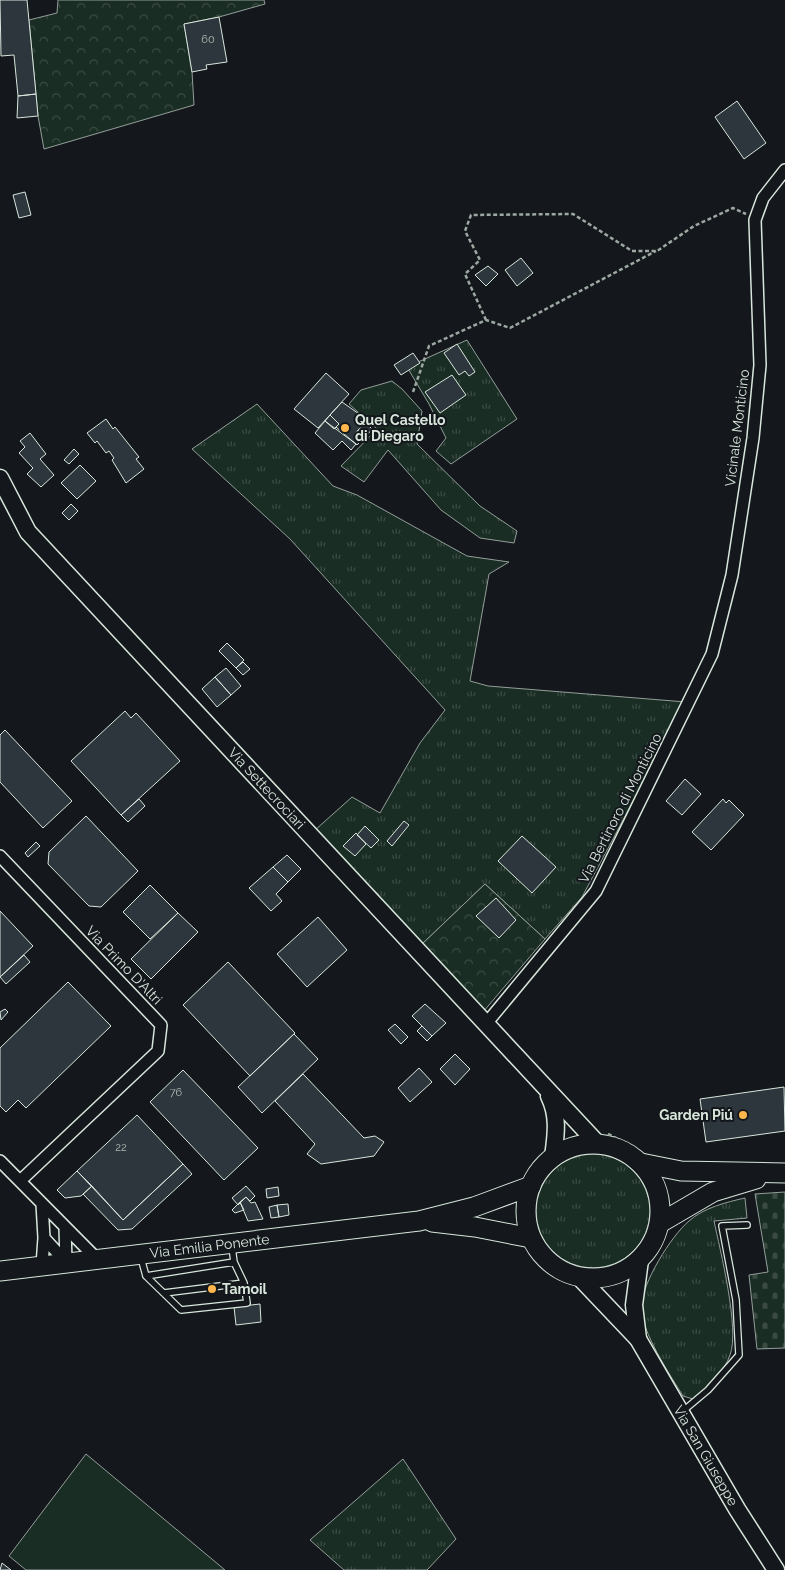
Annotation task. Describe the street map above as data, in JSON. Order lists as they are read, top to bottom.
{
  "streets": {
    "main road": ["Via Settecrociari", "Via Emilia Ponente", "Via San Giuseppe"],
    "street": ["Vicinale Monticino", "Via Bertinoro di Monticino", "Via Primo D'Altri"]
  },
  "crossings": [
    ["Vicinale Monticino", "Via Bertinoro di Monticino"],
    ["Via Settecrociari", "Via Bertinoro di Monticino"],
    ["Via Settecrociari", "Via Emilia Ponente"],
    ["Via Settecrociari", "Via San Giuseppe"],
    ["Via Emilia Ponente", "Via San Giuseppe"]
  ],
  "places": ["Quel Castello di Diegaro", "Garden Piú", "Tamoil"],
  "house_numbers": ["60", "76", "22"]
}
